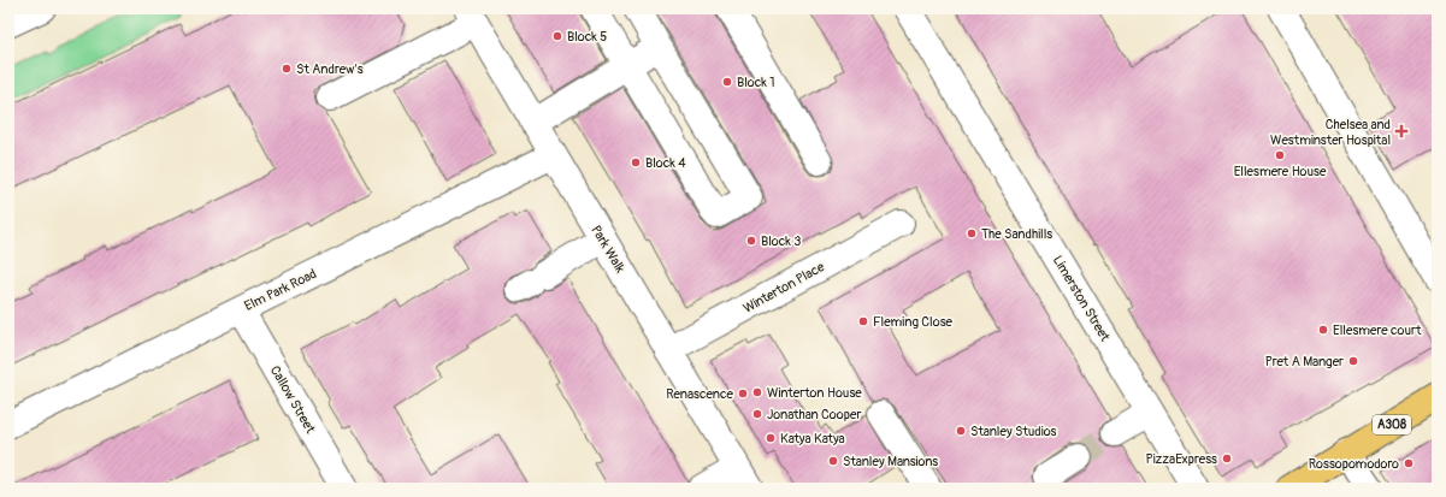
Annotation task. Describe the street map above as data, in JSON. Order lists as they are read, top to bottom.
{
  "streets": {
    "main road": ["A308"],
    "street": [
      "Park Walk",
      "Winterton Place",
      "Elm Park Road",
      "Limerston Street",
      "Callow Street"
    ]
  },
  "crossings": [
    ["Park Walk", "Winterton Place"],
    ["Park Walk", "Elm Park Road"],
    ["Elm Park Road", "Callow Street"]
  ],
  "places": {
    "other": [
      "Block 5",
      "St Andrew's",
      "Block 1",
      "Ellesmere House",
      "Block 4",
      "The Sandhills",
      "Block 3",
      "Fleming Close",
      "Ellesmere court",
      "Pret A Manger",
      "Winterton House",
      "Renascence",
      "Jonathan Cooper",
      "Stanley Studios",
      "Katya Katya",
      "PizzaExpress",
      "Stanley Mansions",
      "Rossopomodoro"
    ],
    "health": ["Chelsea and Westminster Hospital"]
  }
}
